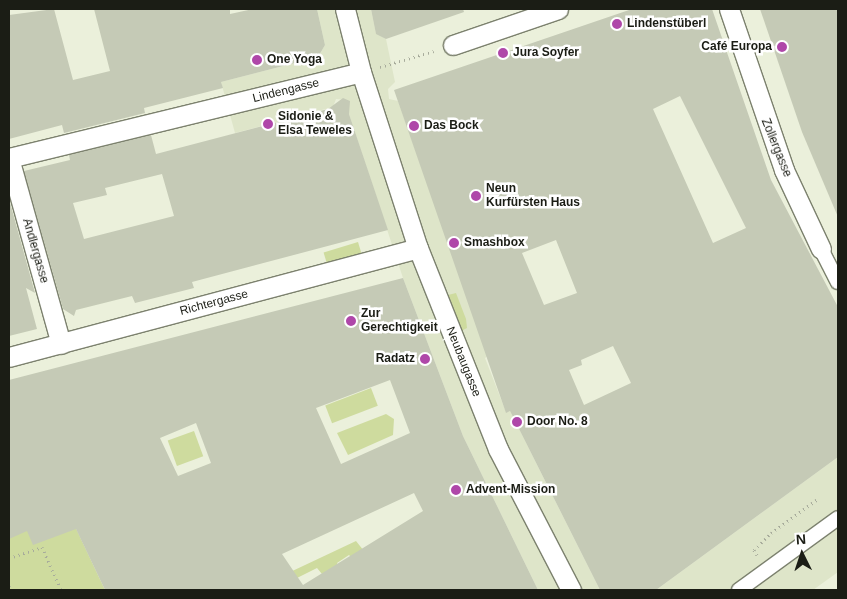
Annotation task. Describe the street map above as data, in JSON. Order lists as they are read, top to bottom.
{
  "streets": {
    "street": [
      "Lindengasse",
      "Zollergasse",
      "Andlergasse",
      "Richtergasse",
      "Neubaugasse"
    ]
  },
  "crossings": [
    ["Lindengasse", "Andlergasse"],
    ["Lindengasse", "Neubaugasse"],
    ["Andlergasse", "Richtergasse"],
    ["Richtergasse", "Neubaugasse"]
  ],
  "places": [
    "Lindenstüberl",
    "Café Europa",
    "Jura Soyfer",
    "One Yoga",
    "Sidonie & Elsa Teweles",
    "Das Bock",
    "Neun Kurfürsten Haus",
    "Smashbox",
    "Zur Gerechtigkeit",
    "Radatz",
    "Door No. 8",
    "Advent-Mission"
  ],
  "north": "top"
}
